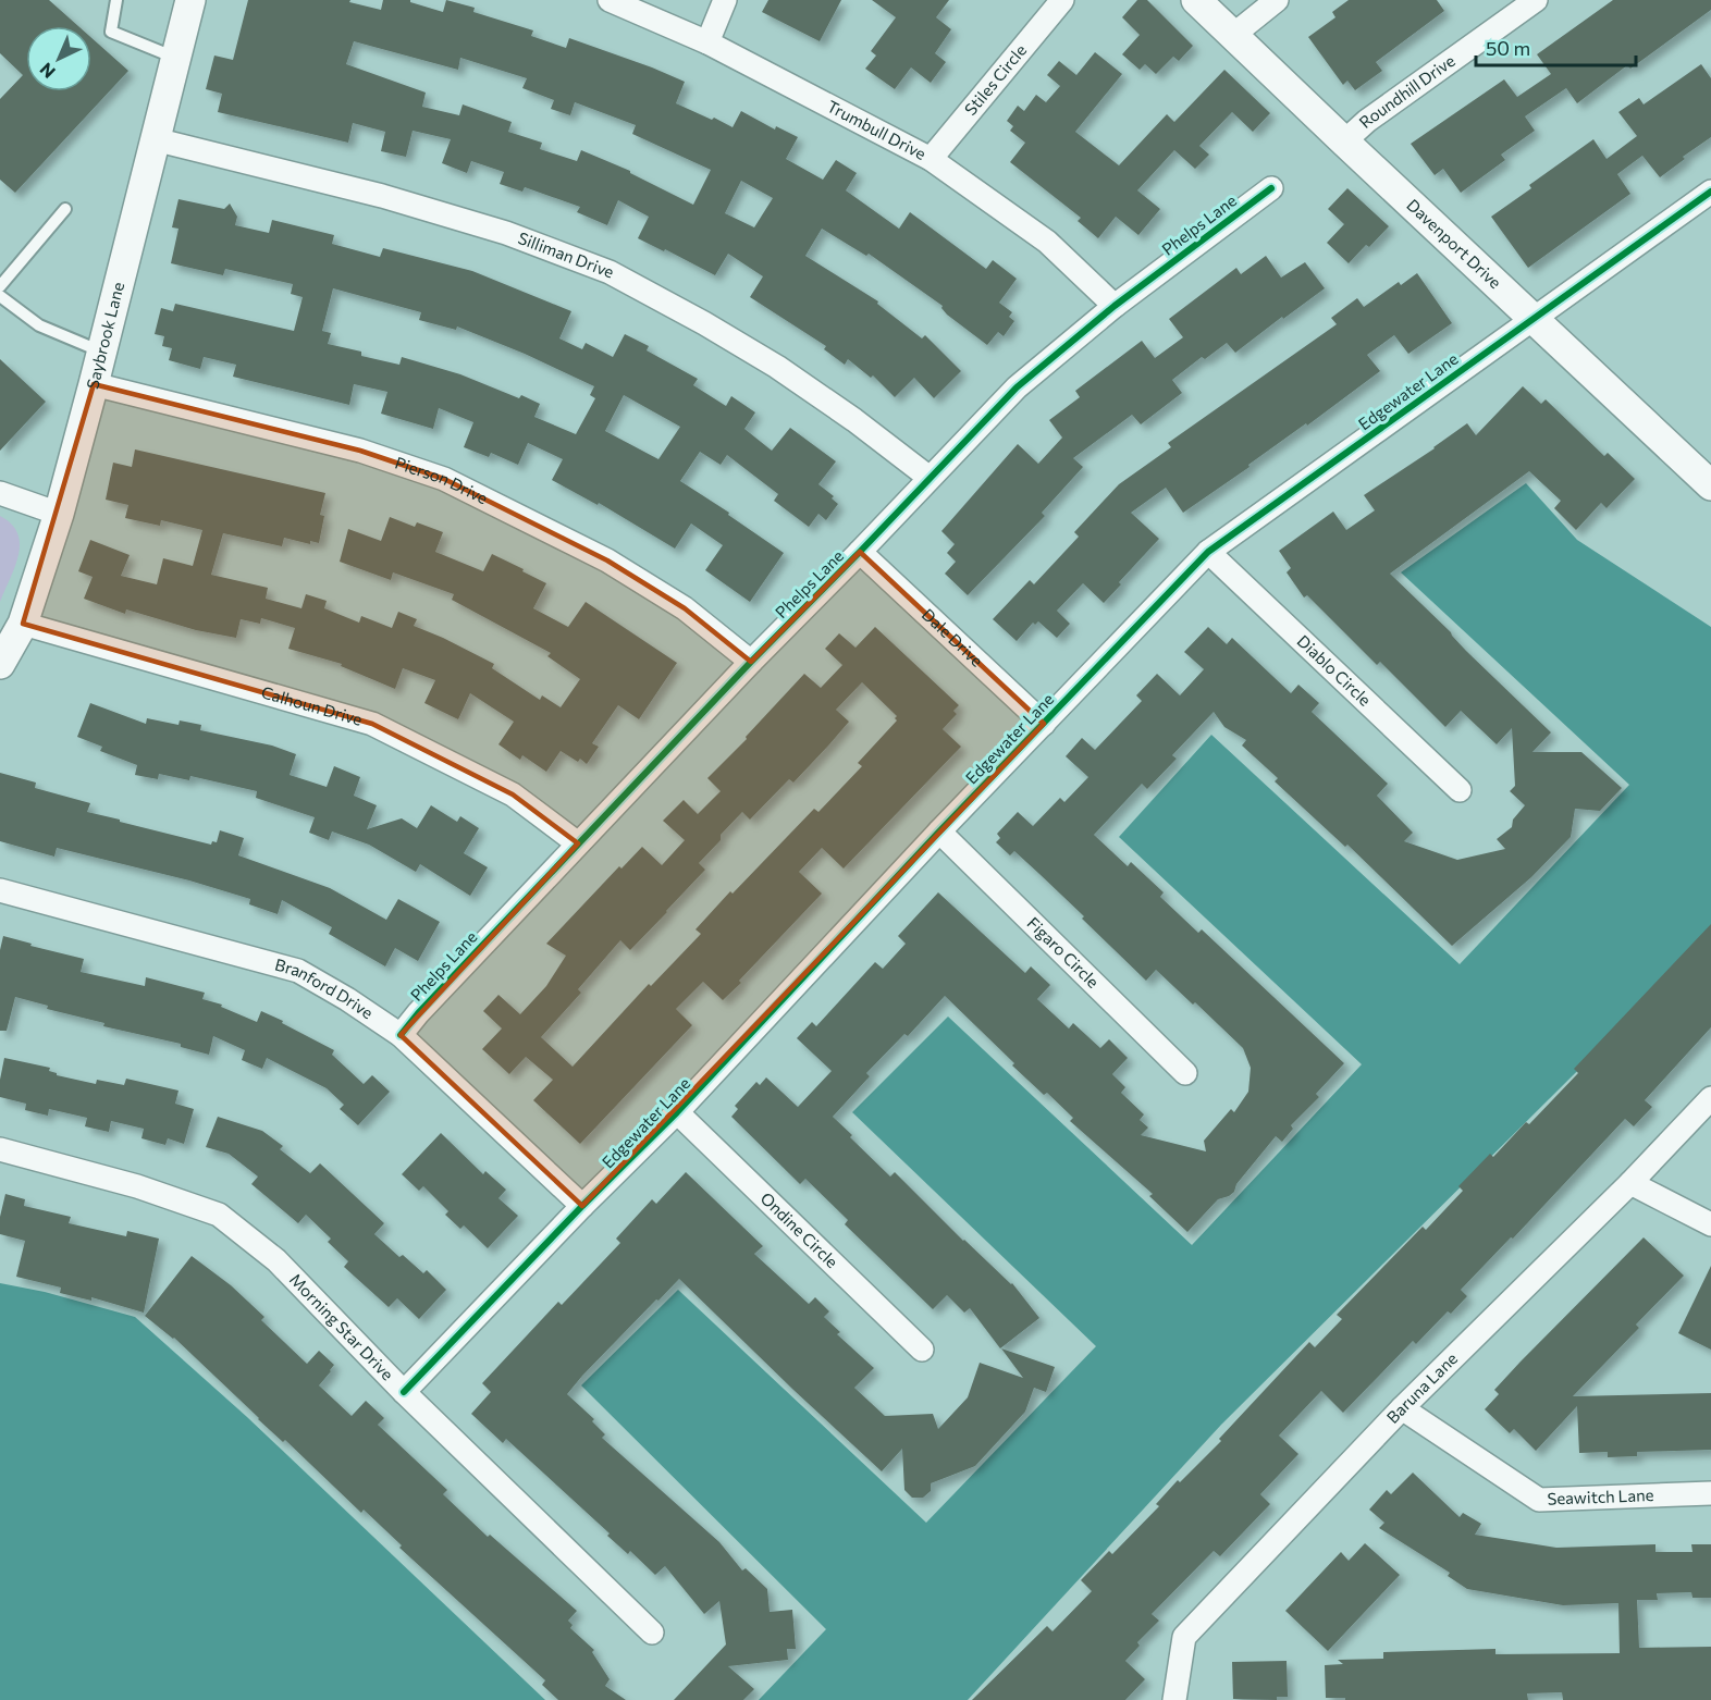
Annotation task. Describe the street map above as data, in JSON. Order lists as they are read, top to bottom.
{
  "streets": {
    "street": [
      "Stiles Circle",
      "Roundhill Drive",
      "Trumbull Drive",
      "Phelps Lane",
      "Davenport Drive",
      "Silliman Drive",
      "Saybrook Lane",
      "Edgewater Lane",
      "Pierson Drive",
      "Dale Drive",
      "Diablo Circle",
      "Calhoun Drive",
      "Figaro Circle",
      "Branford Drive",
      "Ondine Circle",
      "Morning Star Drive",
      "Baruna Lane",
      "Seawitch Lane"
    ]
  },
  "crossings": [
    ["Stiles Circle", "Trumbull Drive"],
    ["Roundhill Drive", "Davenport Drive"],
    ["Trumbull Drive", "Phelps Lane"],
    ["Phelps Lane", "Silliman Drive"],
    ["Phelps Lane", "Pierson Drive"],
    ["Phelps Lane", "Dale Drive"],
    ["Phelps Lane", "Calhoun Drive"],
    ["Phelps Lane", "Branford Drive"],
    ["Davenport Drive", "Edgewater Lane"],
    ["Silliman Drive", "Saybrook Lane"],
    ["Saybrook Lane", "Pierson Drive"],
    ["Saybrook Lane", "Calhoun Drive"],
    ["Edgewater Lane", "Dale Drive"],
    ["Edgewater Lane", "Diablo Circle"],
    ["Edgewater Lane", "Figaro Circle"],
    ["Edgewater Lane", "Branford Drive"],
    ["Edgewater Lane", "Ondine Circle"],
    ["Edgewater Lane", "Morning Star Drive"],
    ["Baruna Lane", "Seawitch Lane"]
  ],
  "scale_bar": "50 m",
  "north": "bottom left"
}
